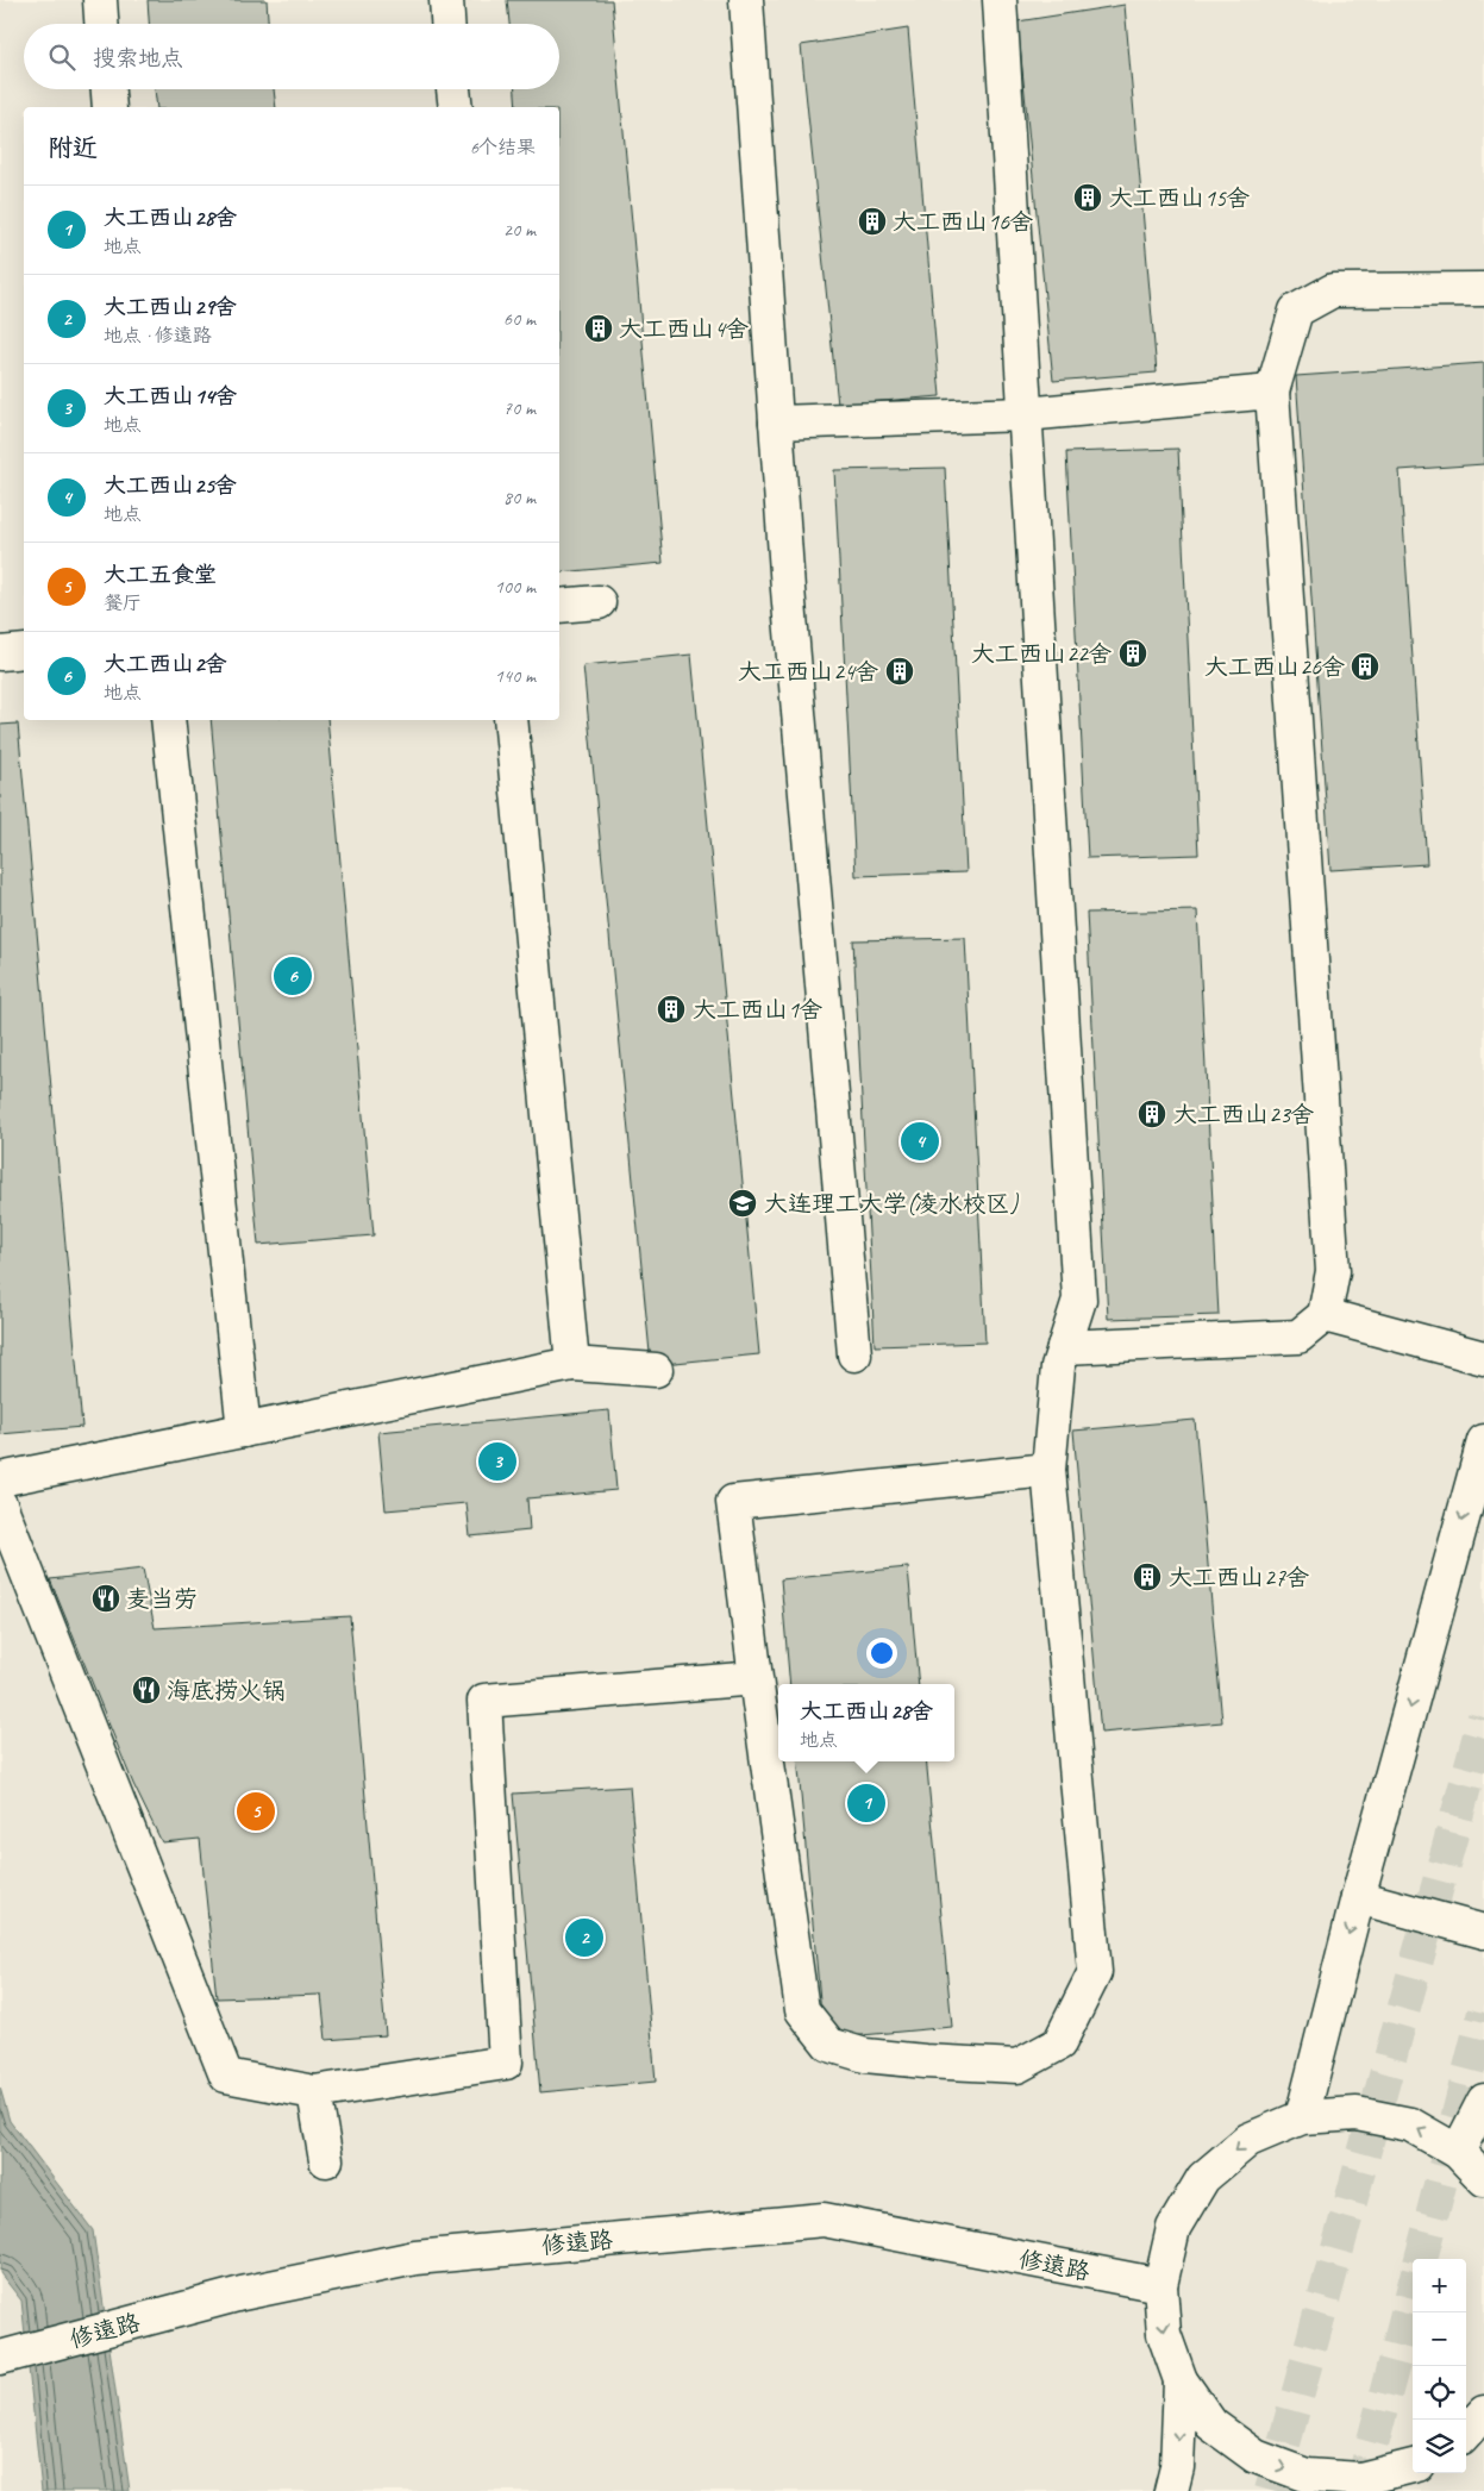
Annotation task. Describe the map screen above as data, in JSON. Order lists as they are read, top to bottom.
{
  "streets": {
    "street": ["修遠路"]
  },
  "places": {
    "building": [
      "大工西山15舍",
      "大工西山16舍",
      "大工西山4舍",
      "大工西山22舍",
      "大工西山26舍",
      "大工西山24舍",
      "大工西山1舍",
      "大工西山23舍",
      "大工西山27舍"
    ],
    "school or university": ["大连理工大学(凌水校区)"],
    "restaurant": ["麦当劳", "海底捞火锅"]
  },
  "page": {
    "search": "搜索地点",
    "heading": ["附近", "6个结果"],
    "list": [
      {
        "mark": "1",
        "name": "大工西山28舍",
        "note": "地点",
        "value": "20 m"
      },
      {
        "mark": "2",
        "name": "大工西山29舍",
        "note": "地点 · 修遠路",
        "value": "60 m"
      },
      {
        "mark": "3",
        "name": "大工西山14舍",
        "note": "地点",
        "value": "70 m"
      },
      {
        "mark": "4",
        "name": "大工西山25舍",
        "note": "地点",
        "value": "80 m"
      },
      {
        "mark": "5",
        "name": "大工五食堂",
        "note": "餐厅",
        "value": "100 m"
      },
      {
        "mark": "6",
        "name": "大工西山2舍",
        "note": "地点",
        "value": "140 m"
      }
    ],
    "pins": [
      "6",
      "4",
      "3",
      "1",
      "5",
      "2"
    ],
    "popup": ["大工西山28舍", "地点"],
    "map_buttons": ["+", "−"]
  }
}
